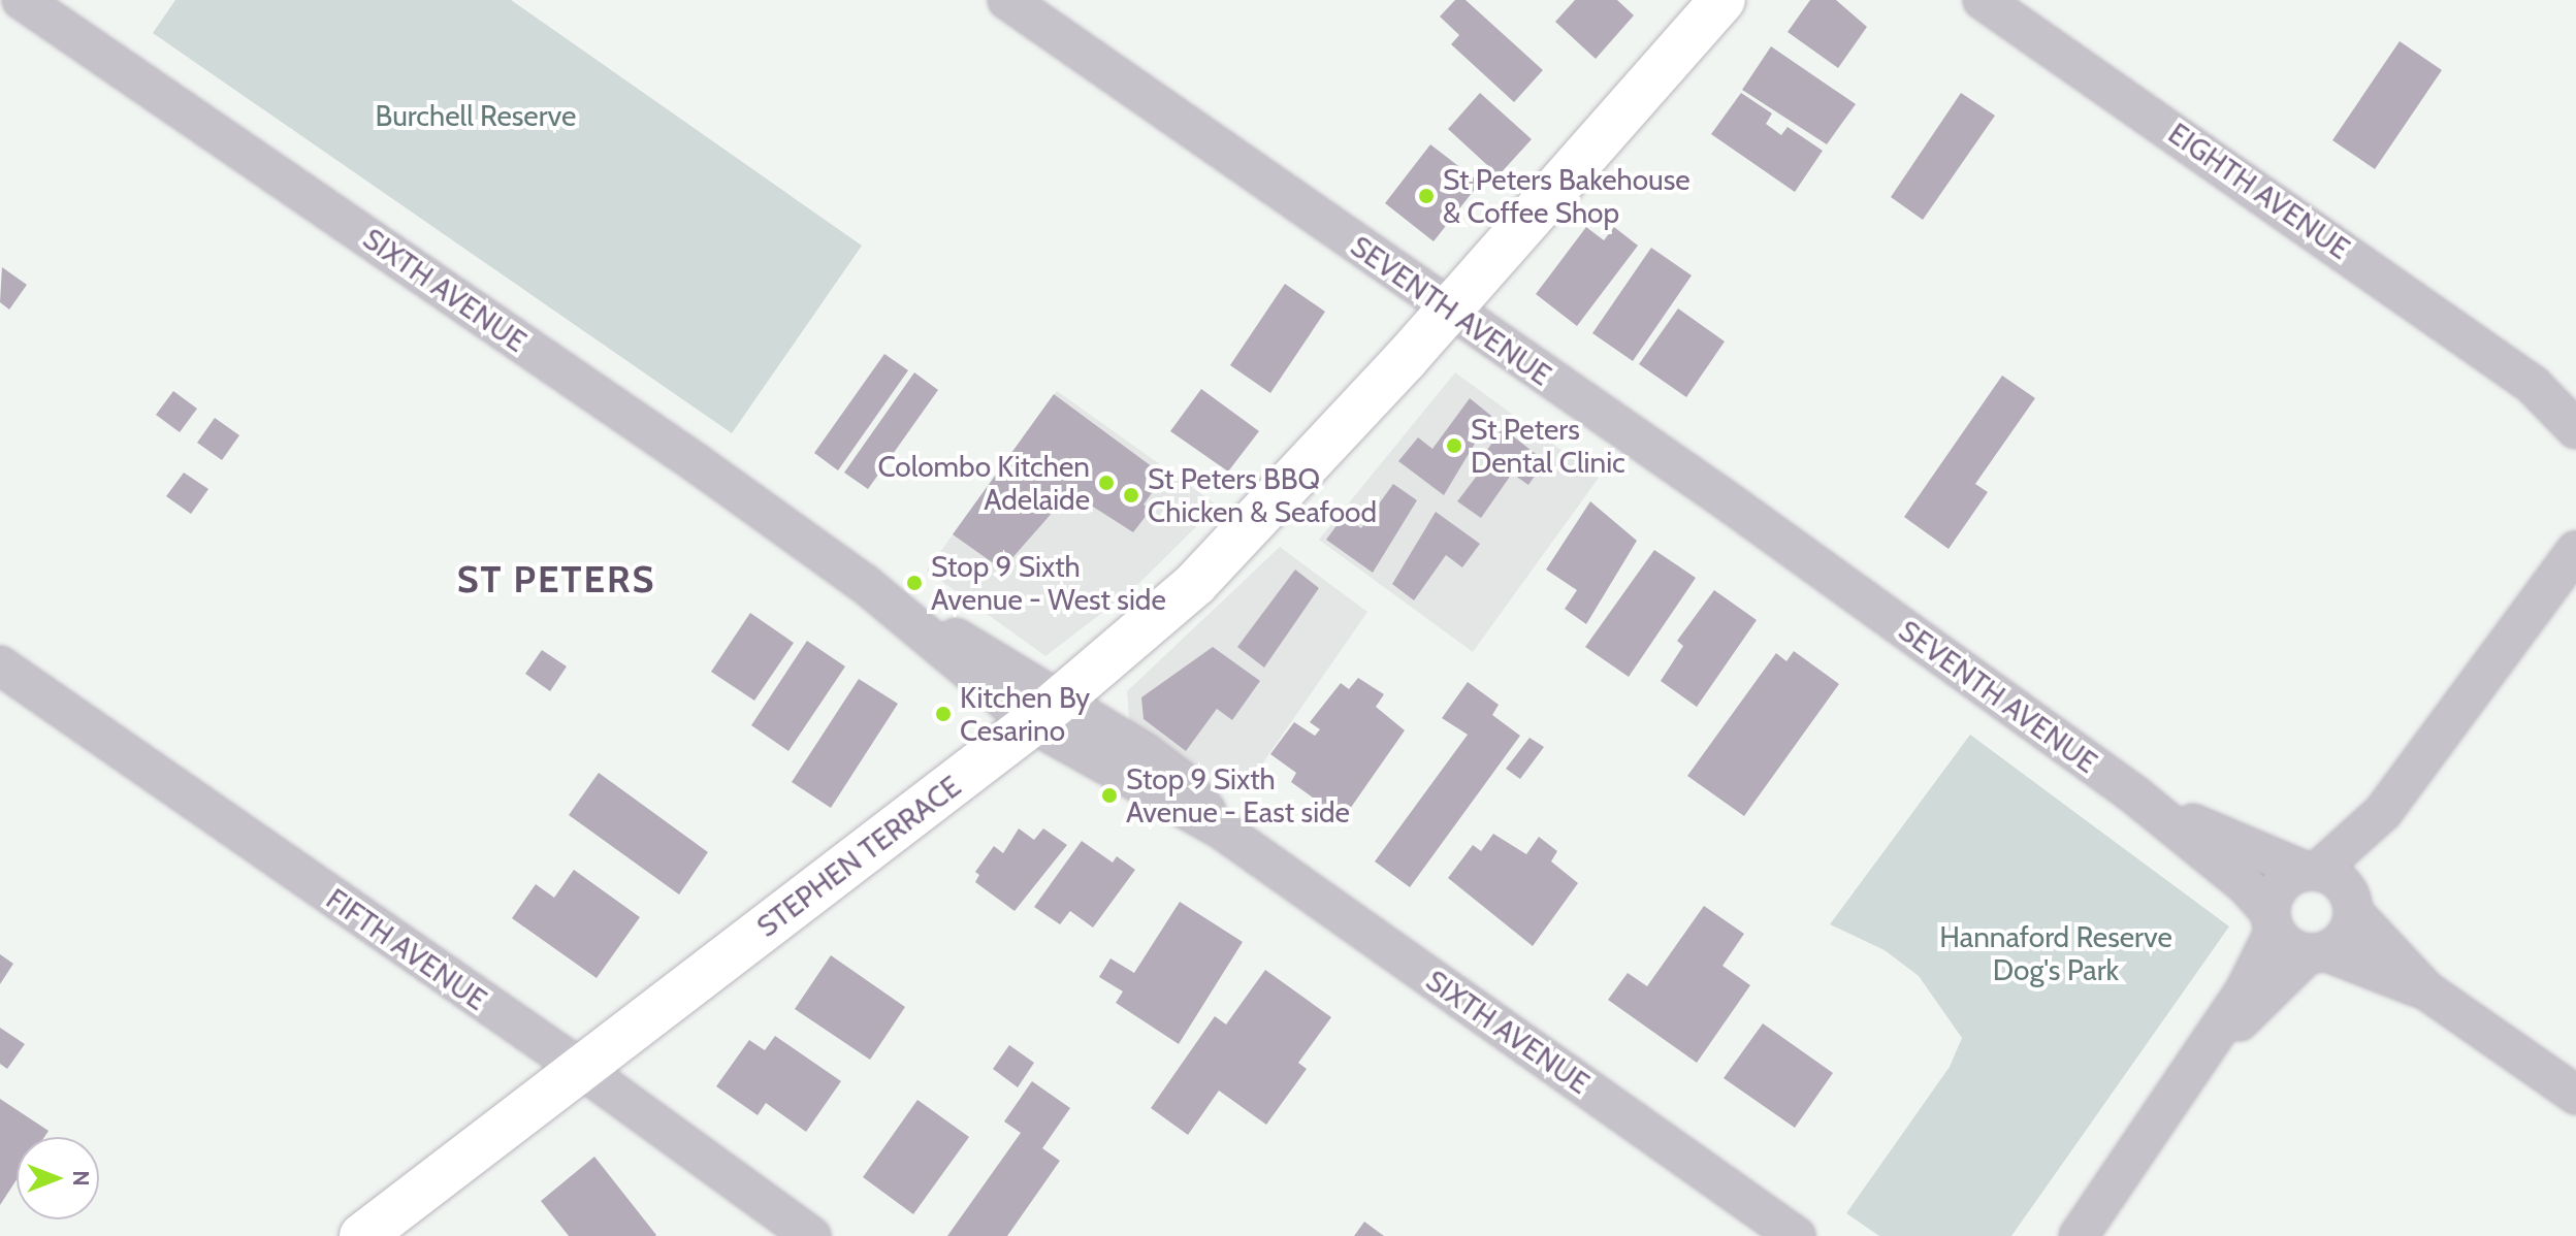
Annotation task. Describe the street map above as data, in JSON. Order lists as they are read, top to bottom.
{
  "streets": {
    "main road": ["STEPHEN TERRACE"],
    "street": [
      "EIGHTH AVENUE",
      "SIXTH AVENUE",
      "SEVENTH AVENUE",
      "FIFTH AVENUE"
    ]
  },
  "crossings": [
    ["SIXTH AVENUE", "STEPHEN TERRACE"],
    ["SEVENTH AVENUE", "STEPHEN TERRACE"],
    ["STEPHEN TERRACE", "FIFTH AVENUE"]
  ],
  "districts": ["ST PETERS"],
  "parks": ["Burchell Reserve", "Hannaford Reserve Dog's Park"],
  "places": [
    "St Peters Bakehouse & Coffee Shop",
    "St Peters Dental Clinic",
    "Colombo Kitchen Adelaide",
    "St Peters BBQ Chicken & Seafood",
    "Stop 9 Sixth Avenue - West side",
    "Kitchen By Cesarino",
    "Stop 9 Sixth Avenue - East side"
  ],
  "north": "right"
}
